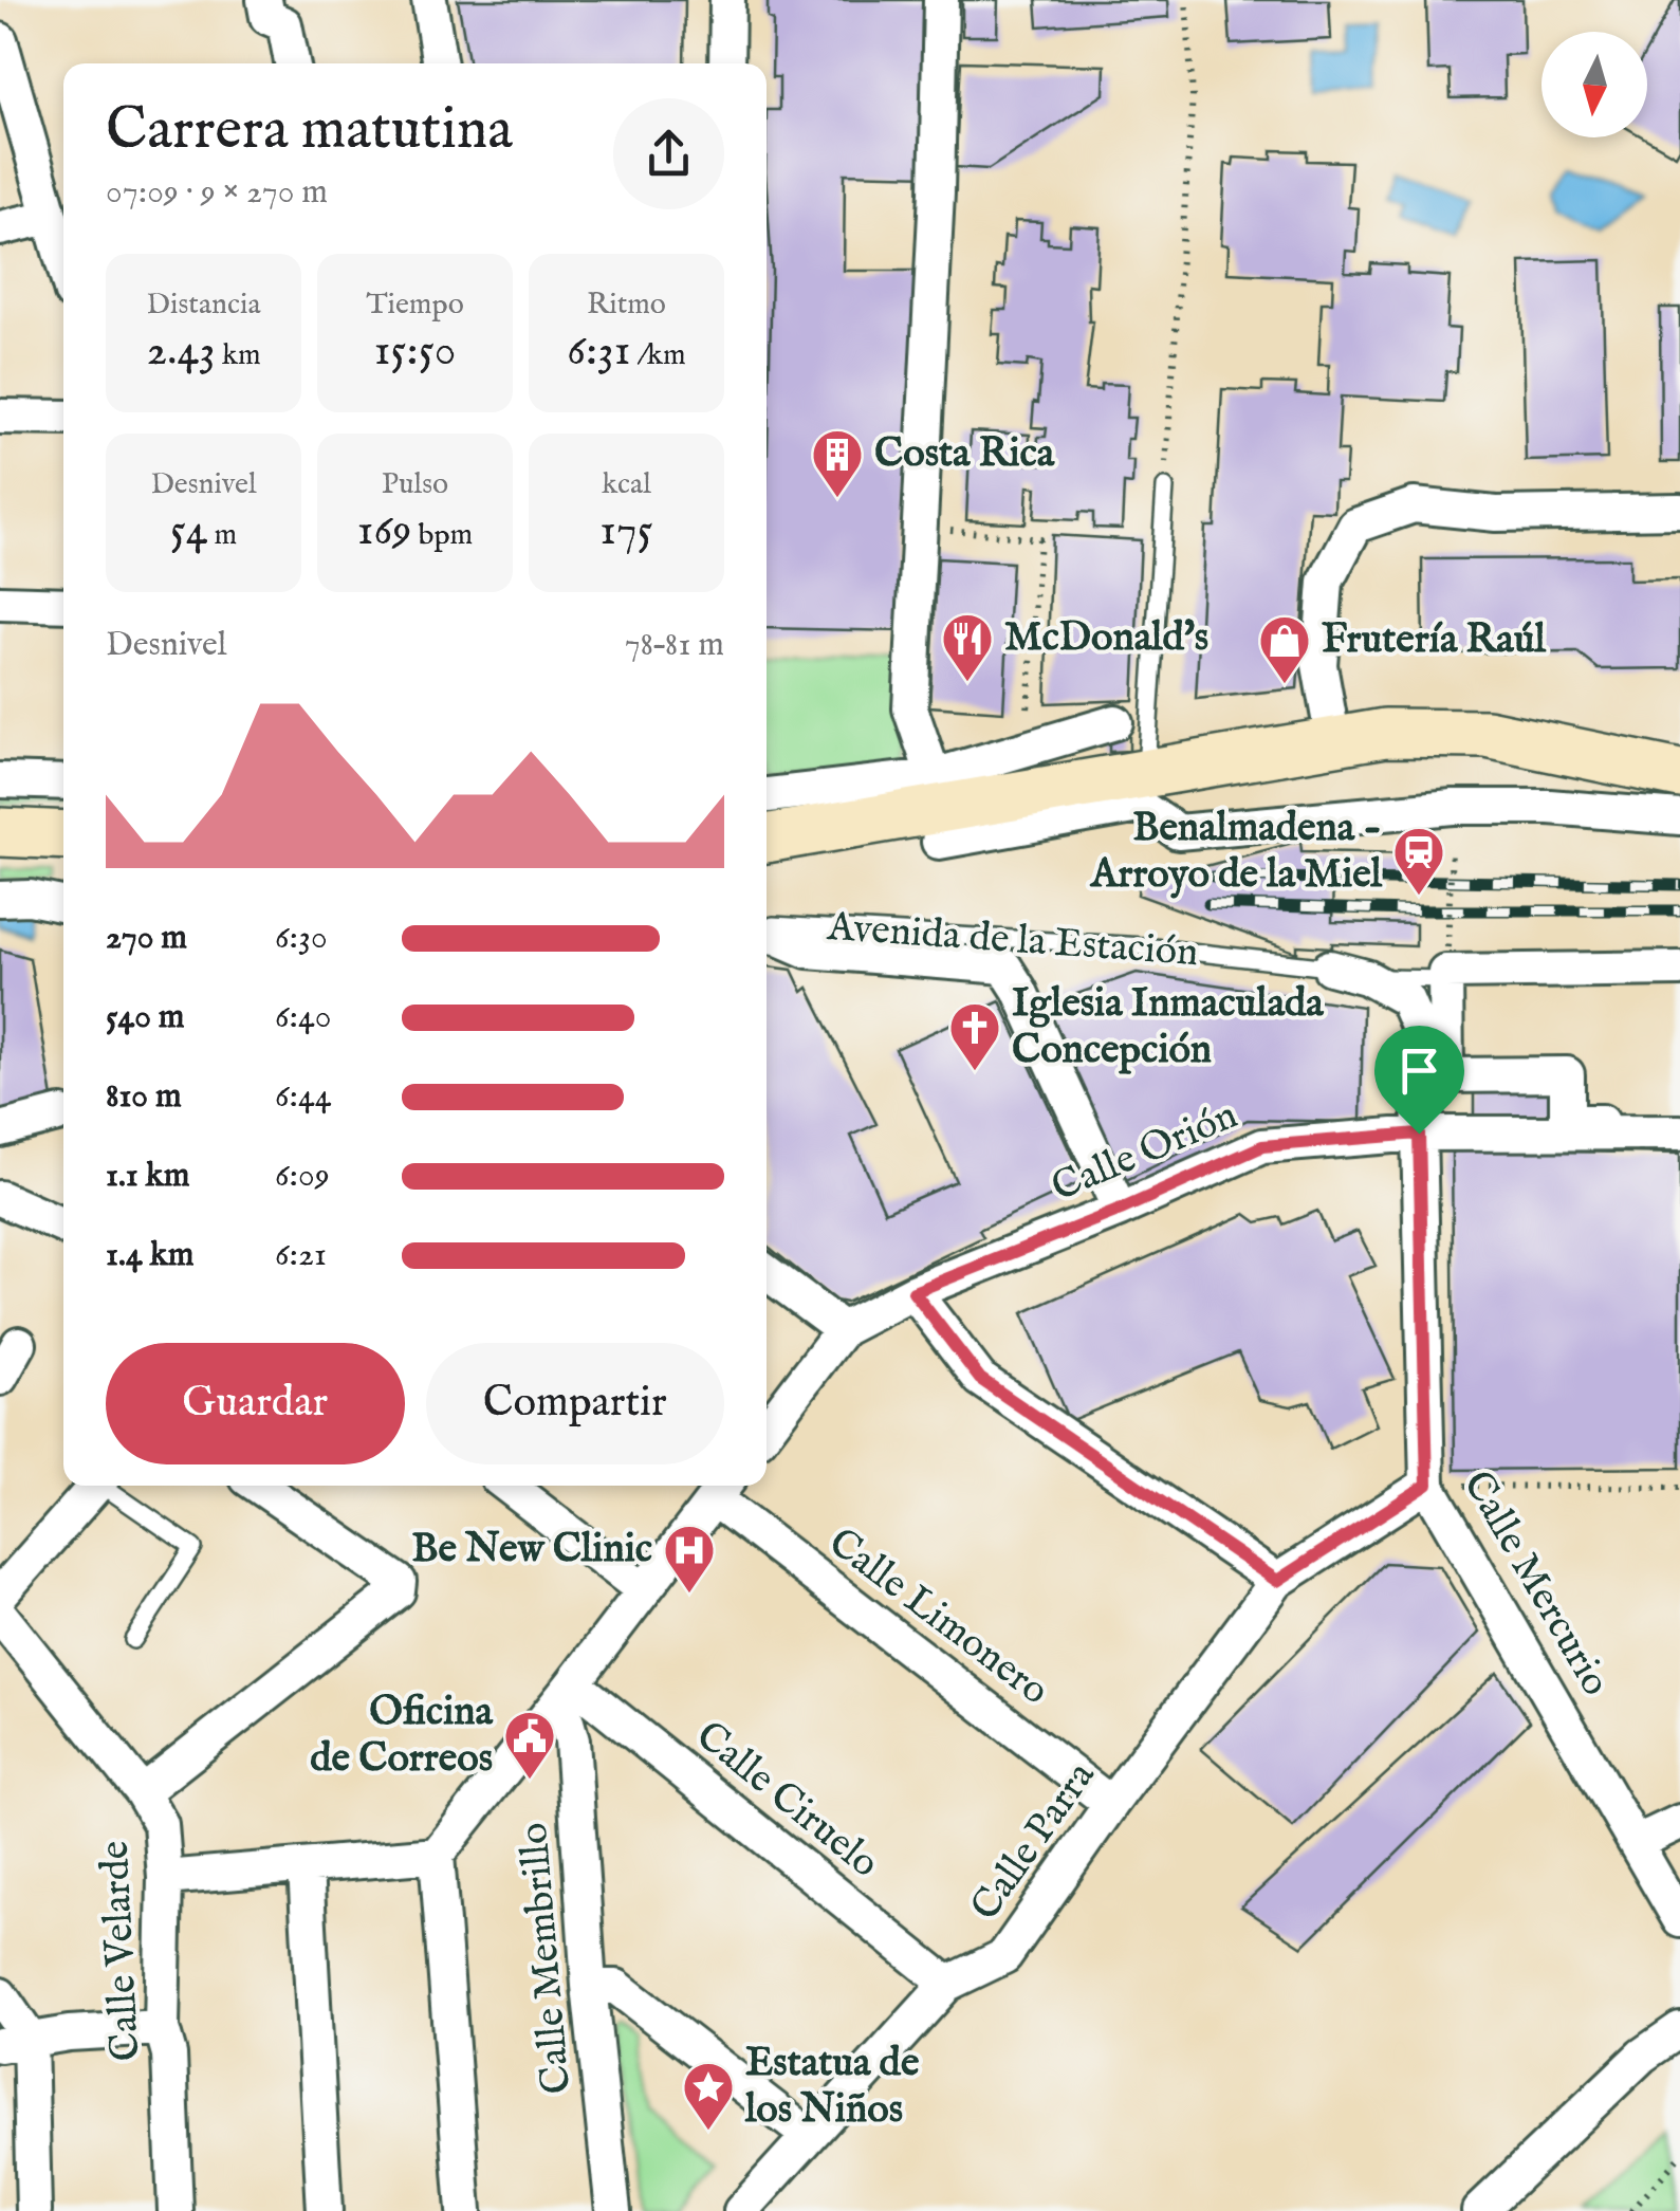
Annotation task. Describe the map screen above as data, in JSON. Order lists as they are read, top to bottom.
{
  "streets": {
    "street": [
      "Calle Orión",
      "Calle Mercurio",
      "Calle Limonero",
      "Calle Ciruelo",
      "Calle Parra",
      "Calle Velarde",
      "Calle Membrillo"
    ],
    "lane": ["Avenida de la Estación"]
  },
  "crossings": [
    ["Avenida de la Estación", "Calle Mercurio"],
    ["Calle Orión", "Calle Mercurio"],
    ["Calle Limonero", "Calle Parra"],
    ["Calle Ciruelo", "Calle Parra"],
    ["Calle Ciruelo", "Calle Membrillo"]
  ],
  "places": {
    "building": ["Costa Rica"],
    "restaurant": ["McDonald's"],
    "shop": ["Frutería Raúl"],
    "station": ["Benalmadena - Arroyo de la Miel"],
    "church": ["Iglesia Inmaculada Concepción"],
    "hospital": ["Be New Clinic"],
    "public building": ["Oficina de Correos"],
    "place": ["Estatua de los Niños"]
  },
  "north": "bottom",
  "page": {
    "heading": ["Carrera matutina", "07:09 · 9 × 270 m"],
    "stats": [
      ["Distancia", "2.43 km"],
      ["Tiempo", "15:50"],
      ["Ritmo", "6:31 /km"],
      ["Desnivel", "54 m"],
      ["Pulso", "169 bpm"],
      ["kcal", "175"]
    ],
    "chart": ["Desnivel", "78–81 m"],
    "list": [
      {
        "name": "270 m",
        "note": "6:30"
      },
      {
        "name": "540 m",
        "note": "6:40"
      },
      {
        "name": "810 m",
        "note": "6:44"
      },
      {
        "name": "1.1 km",
        "note": "6:09"
      },
      {
        "name": "1.4 km",
        "note": "6:21"
      }
    ],
    "buttons": ["Guardar", "Compartir"]
  }
}
